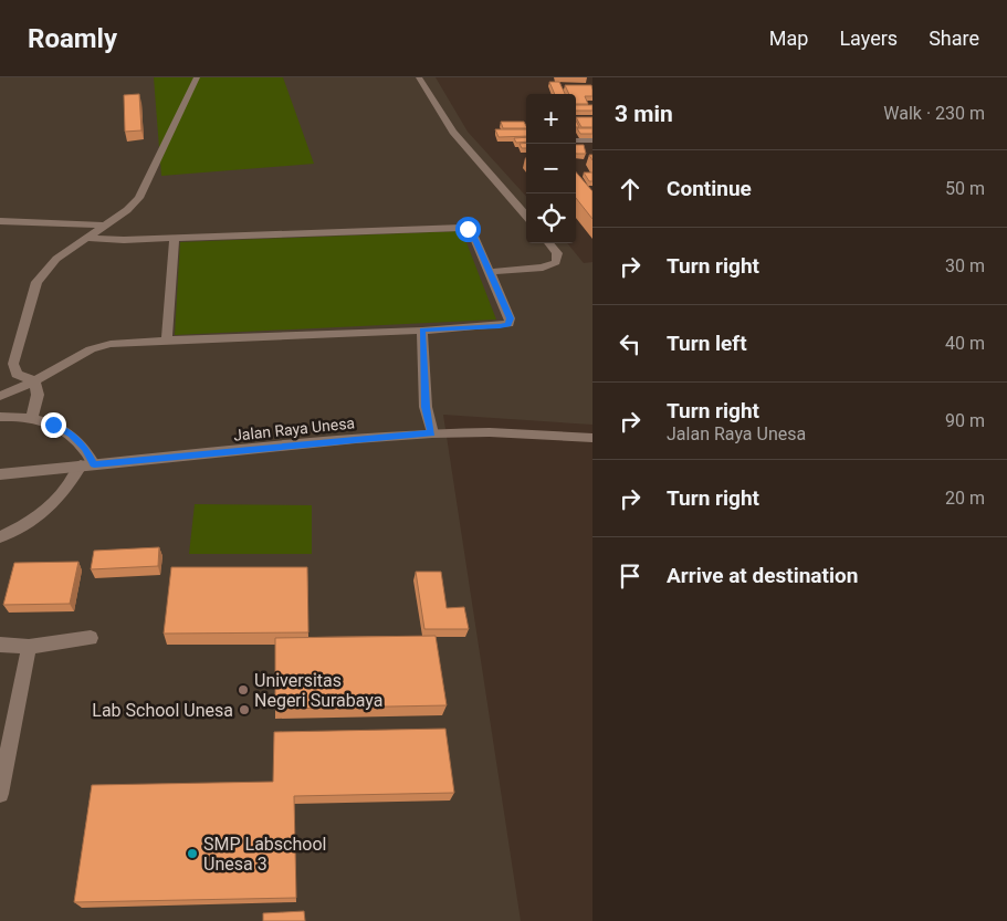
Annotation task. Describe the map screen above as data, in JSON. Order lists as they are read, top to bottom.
{
  "streets": {
    "main road": ["Jalan Raya Unesa"]
  },
  "places": ["Universitas Negeri Surabaya", "Lab School Unesa", "SMP Labschool Unesa 3"],
  "page": {
    "header": "Roamly",
    "nav": ["Map", "Layers", "Share"],
    "heading": ["3 min", "Walk · 230 m"],
    "map_buttons": ["+", "−"],
    "list": [
      ["Continue", "50 m"],
      ["Turn right", "30 m"],
      ["Turn left", "40 m"],
      ["Turn right", "Jalan Raya Unesa", "90 m"],
      ["Turn right", "20 m"],
      "Arrive at destination"
    ]
  }
}
